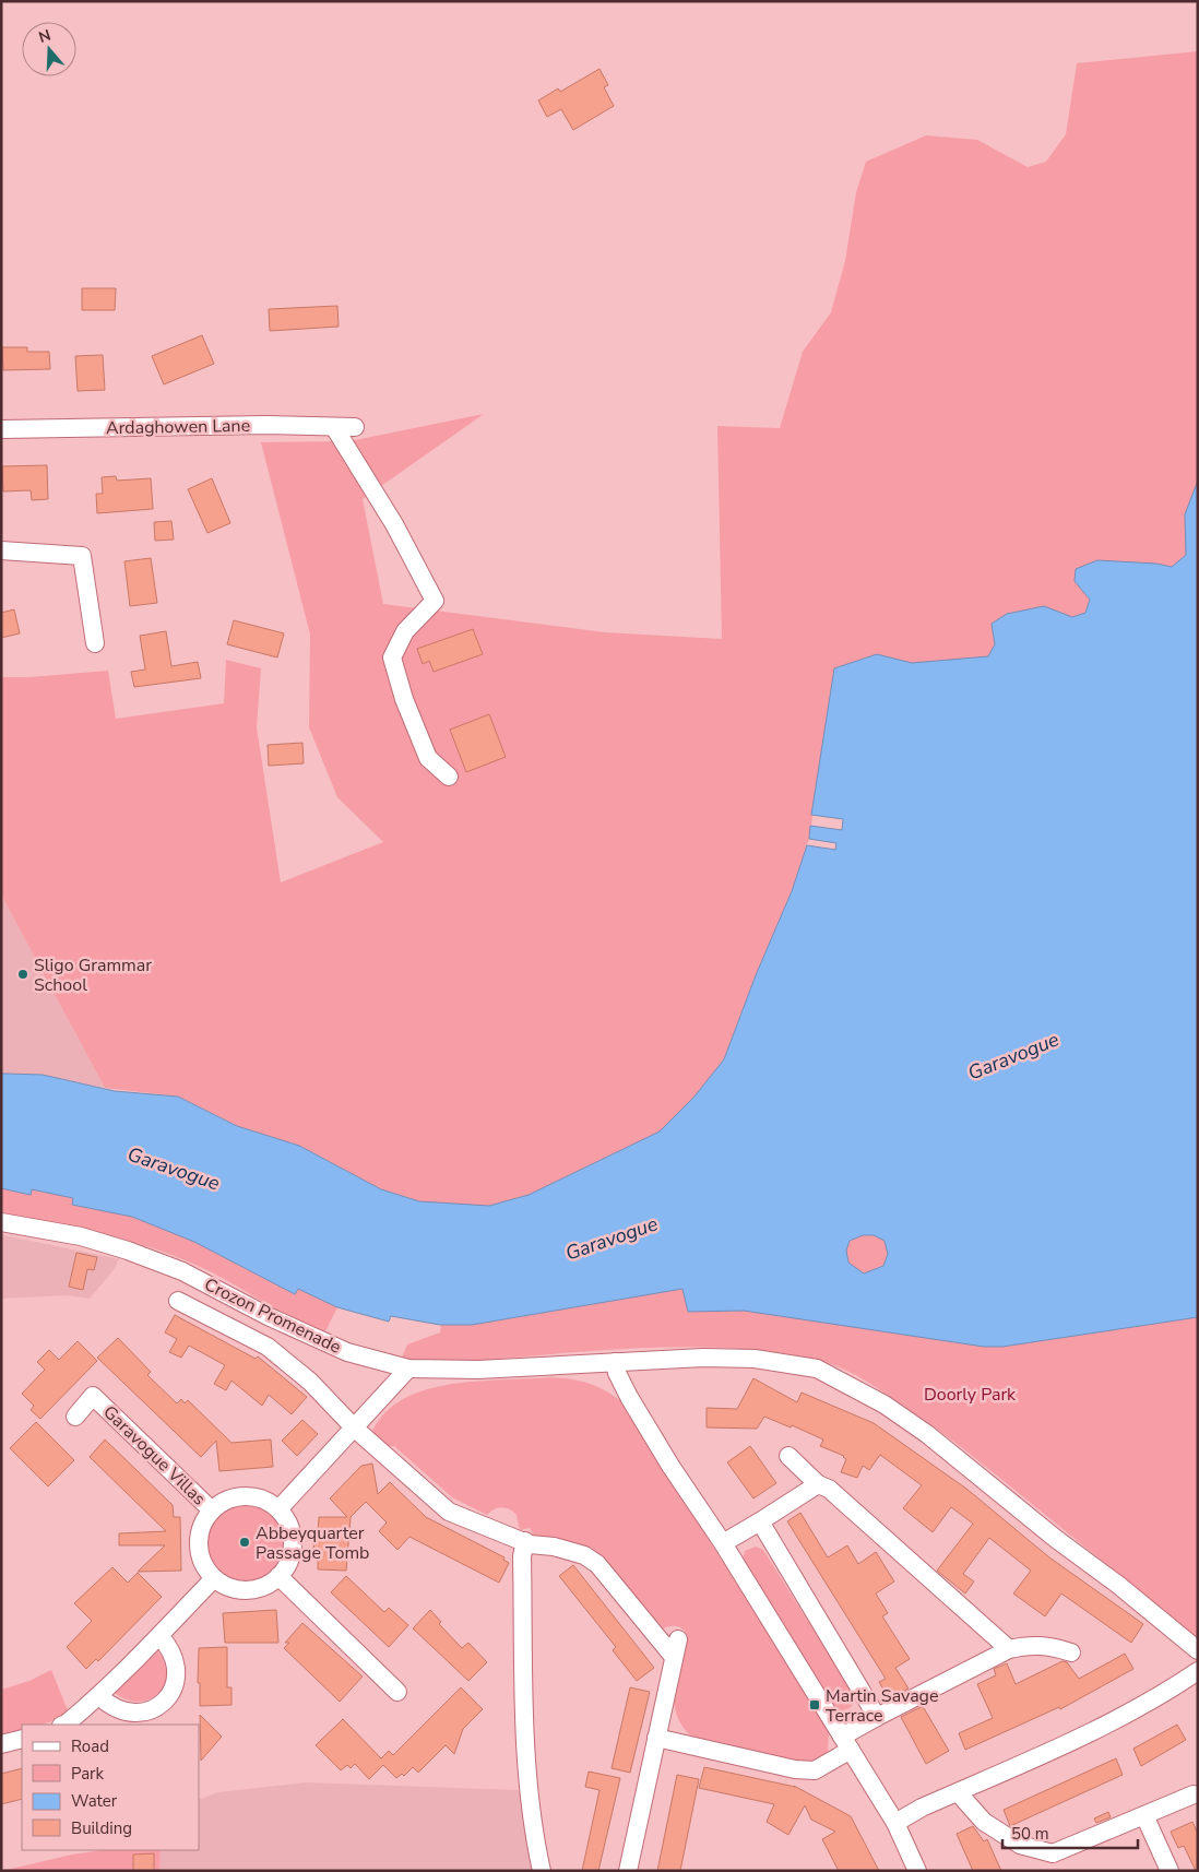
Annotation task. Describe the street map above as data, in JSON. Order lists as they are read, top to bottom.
{
  "streets": {
    "street": ["Ardaghowen Lane", "Crozon Promenade", "Garavogue Villas"]
  },
  "water": ["Garavogue"],
  "parks": ["Doorly Park"],
  "places": {
    "other": ["Sligo Grammar School", "Abbeyquarter Passage Tomb"],
    "transit": ["Martin Savage Terrace"]
  },
  "legend": [
    "Road",
    "Park",
    "Water",
    "Building"
  ],
  "scale_bar": "50 m",
  "north": "top"
}
